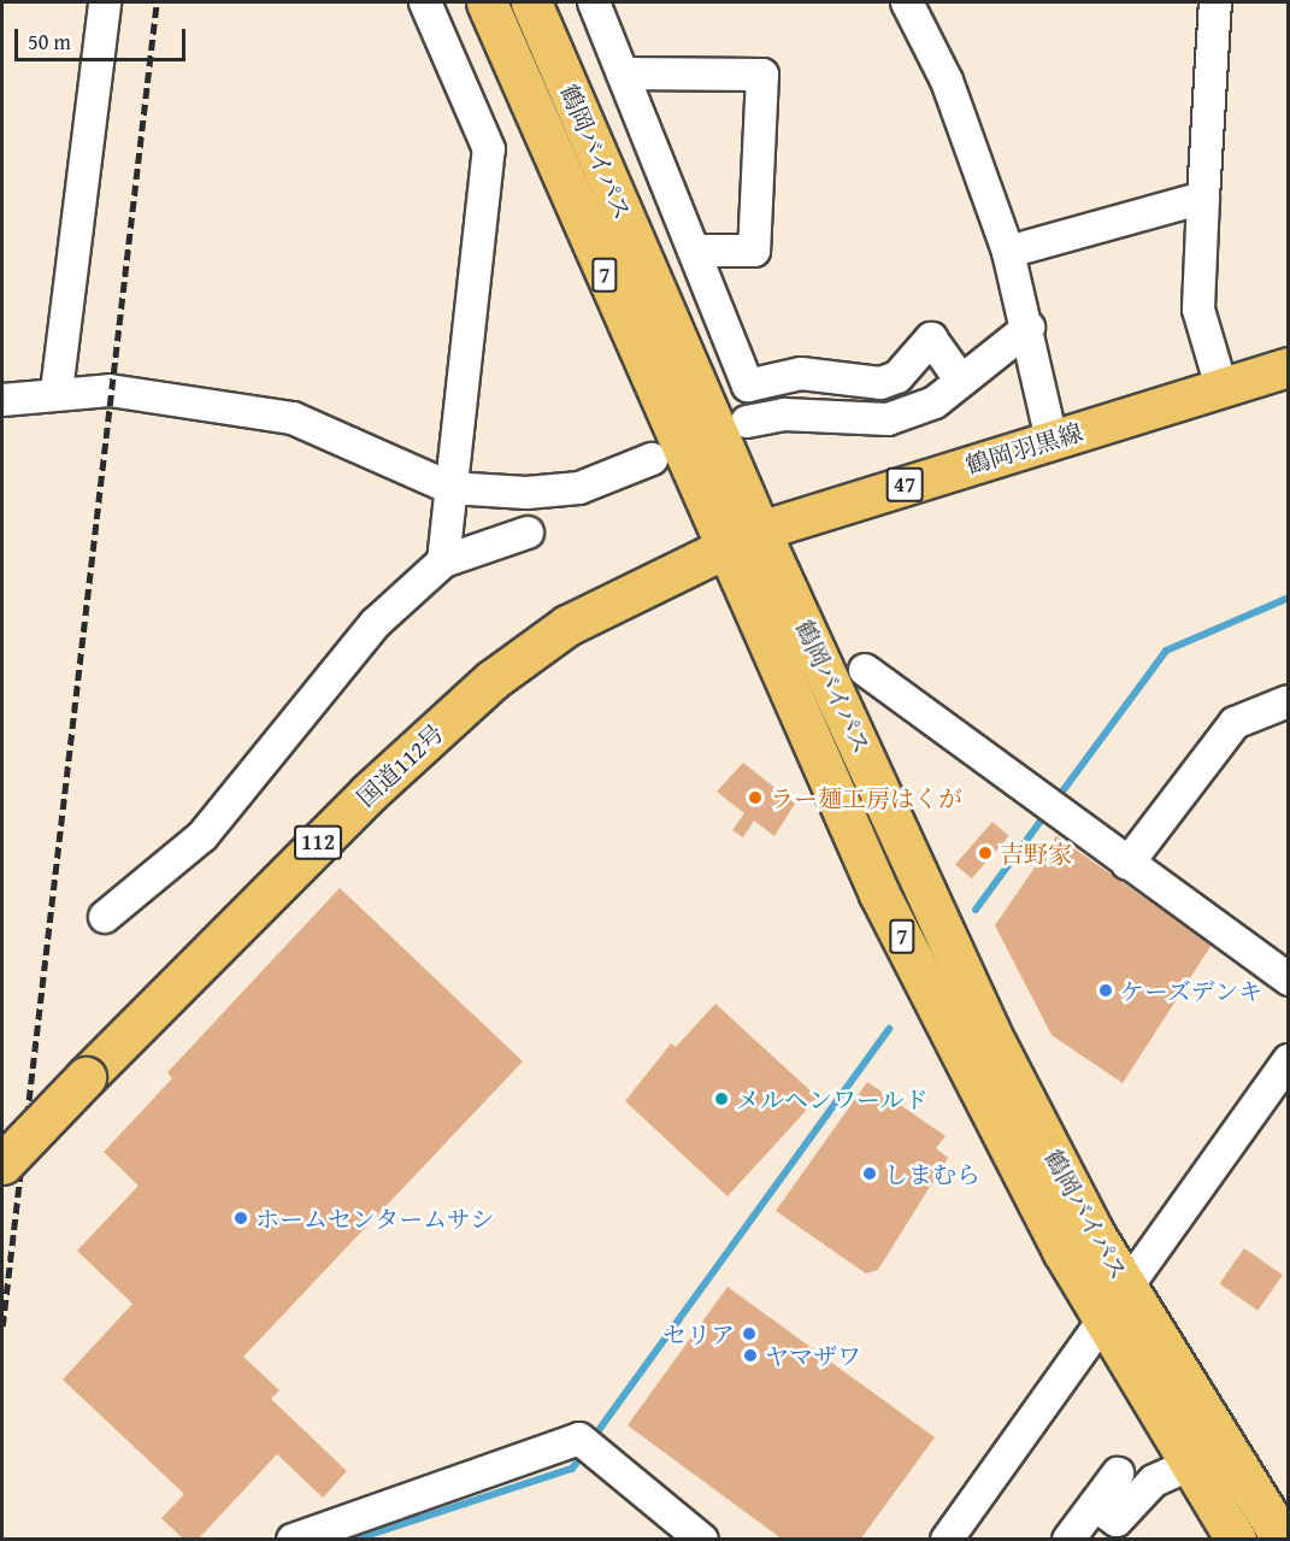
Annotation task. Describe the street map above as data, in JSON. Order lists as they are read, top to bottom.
{
  "streets": {
    "highway": [
      "鶴岡バイパス",
      "7",
      "国道112号",
      "112"
    ],
    "main road": ["鶴岡羽黒線", "47"]
  },
  "crossings": [
    ["鶴岡バイパス", "鶴岡羽黒線"],
    ["鶴岡バイパス", "国道112号"],
    ["鶴岡羽黒線", "国道112号"]
  ],
  "places": [
    "ラー麺工房はくが",
    "吉野家",
    "ケーズデンキ",
    "メルヘンワールド",
    "しまむら",
    "ホームセンタームサシ",
    "セリア",
    "ヤマザワ"
  ],
  "scale_bar": "50 m"
}
